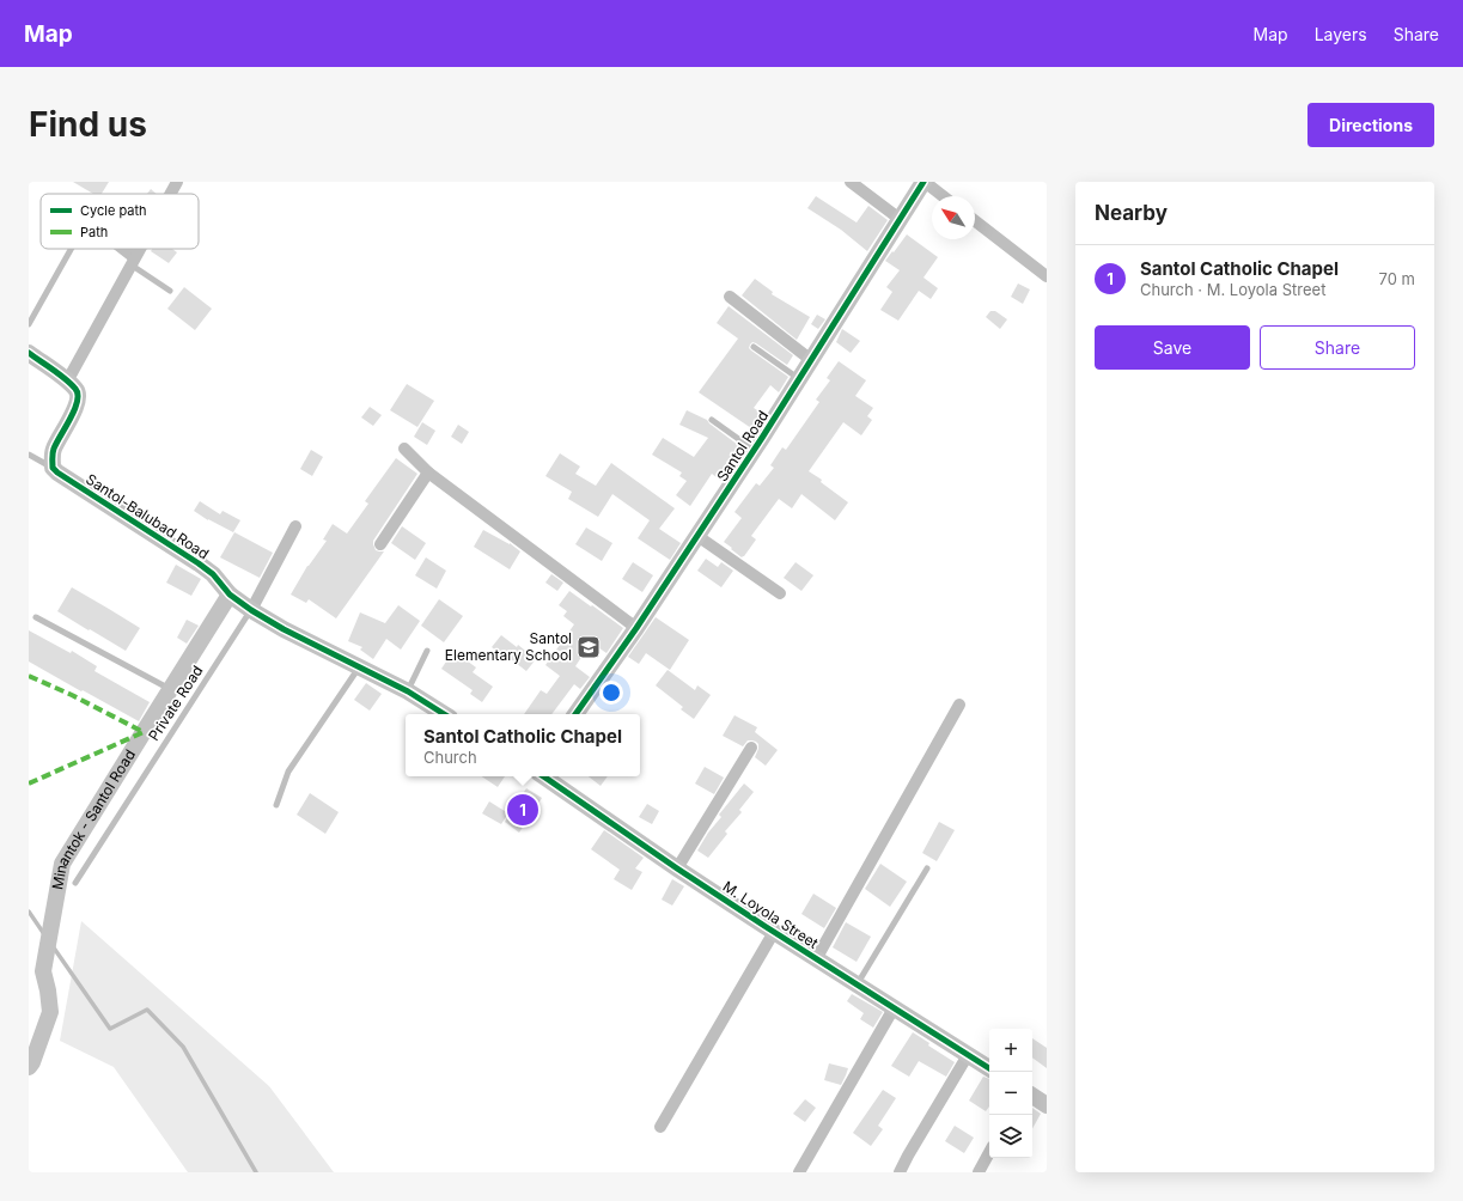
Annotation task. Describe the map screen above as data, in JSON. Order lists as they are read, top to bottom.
{
  "streets": {
    "street": [
      "Santol Road",
      "Santol-Balubad Road",
      "Minantok - Santol Road",
      "M. Loyola Street"
    ],
    "lane": ["Private Road"]
  },
  "crossings": [
    ["Santol-Balubad Road", "Private Road"],
    ["Santol-Balubad Road", "Minantok - Santol Road"]
  ],
  "places": {
    "school or university": ["Santol Elementary School"]
  },
  "legend": ["Cycle path", "Path"],
  "north": "top left",
  "page": {
    "header": "Map",
    "nav": ["Map", "Layers", "Share"],
    "buttons": [
      "Directions",
      ["Save", "Share"]
    ],
    "title": "Find us",
    "heading": "Nearby",
    "list": [
      {
        "mark": "1",
        "name": "Santol Catholic Chapel",
        "note": "Church · M. Loyola Street",
        "value": "70 m"
      }
    ],
    "popup": ["Santol Catholic Chapel", "Church"],
    "pins": "1",
    "map_buttons": ["+", "−"]
  }
}
